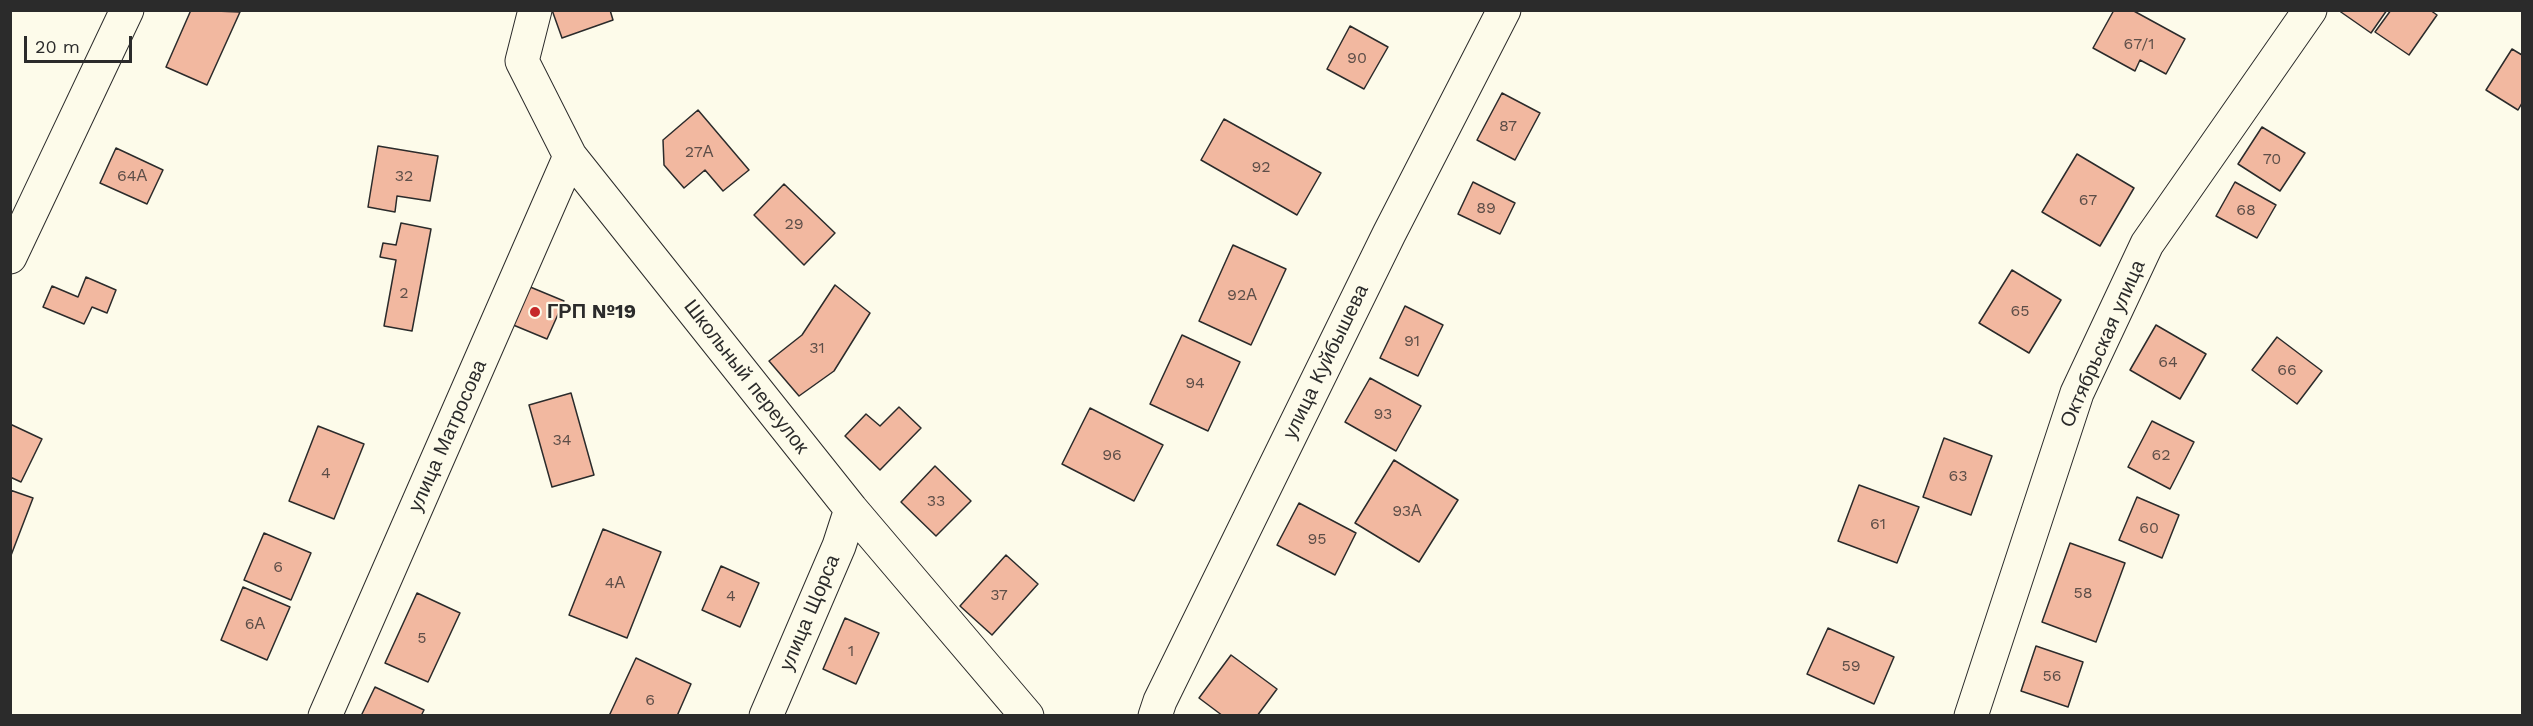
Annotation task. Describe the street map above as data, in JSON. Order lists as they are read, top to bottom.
{
  "streets": {
    "street": [
      "Октябрьская улица",
      "улица Куйбышева",
      "Школьный переулок",
      "улица Матросова",
      "улица Щорса"
    ]
  },
  "crossings": [
    ["Школьный переулок", "улица Матросова"],
    ["Школьный переулок", "улица Щорса"]
  ],
  "places": ["ГРП №19"],
  "house_numbers": [
    "67/1",
    "90",
    "87",
    "27А",
    "70",
    "92",
    "64А",
    "32",
    "67",
    "89",
    "68",
    "29",
    "2",
    "92А",
    "65",
    "91",
    "31",
    "64",
    "66",
    "94",
    "93",
    "34",
    "96",
    "62",
    "4",
    "63",
    "33",
    "93А",
    "61",
    "60",
    "95",
    "6",
    "4А",
    "58",
    "37",
    "4",
    "6А",
    "5",
    "1",
    "59",
    "56",
    "6"
  ],
  "scale_bar": "20 m"
}
